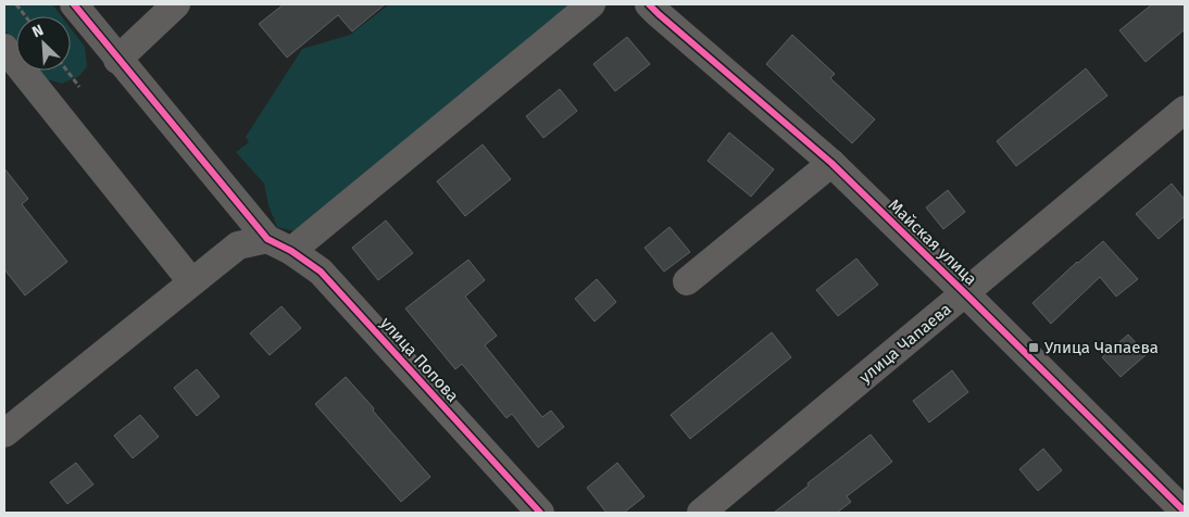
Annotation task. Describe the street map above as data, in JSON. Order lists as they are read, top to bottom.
{
  "streets": {
    "street": ["Майская улица", "улица Чапаева", "улица Попова"]
  },
  "crossings": [
    ["Майская улица", "улица Чапаева"]
  ],
  "places": {
    "transit": ["Улица Чапаева"]
  },
  "north": "top left"
}
